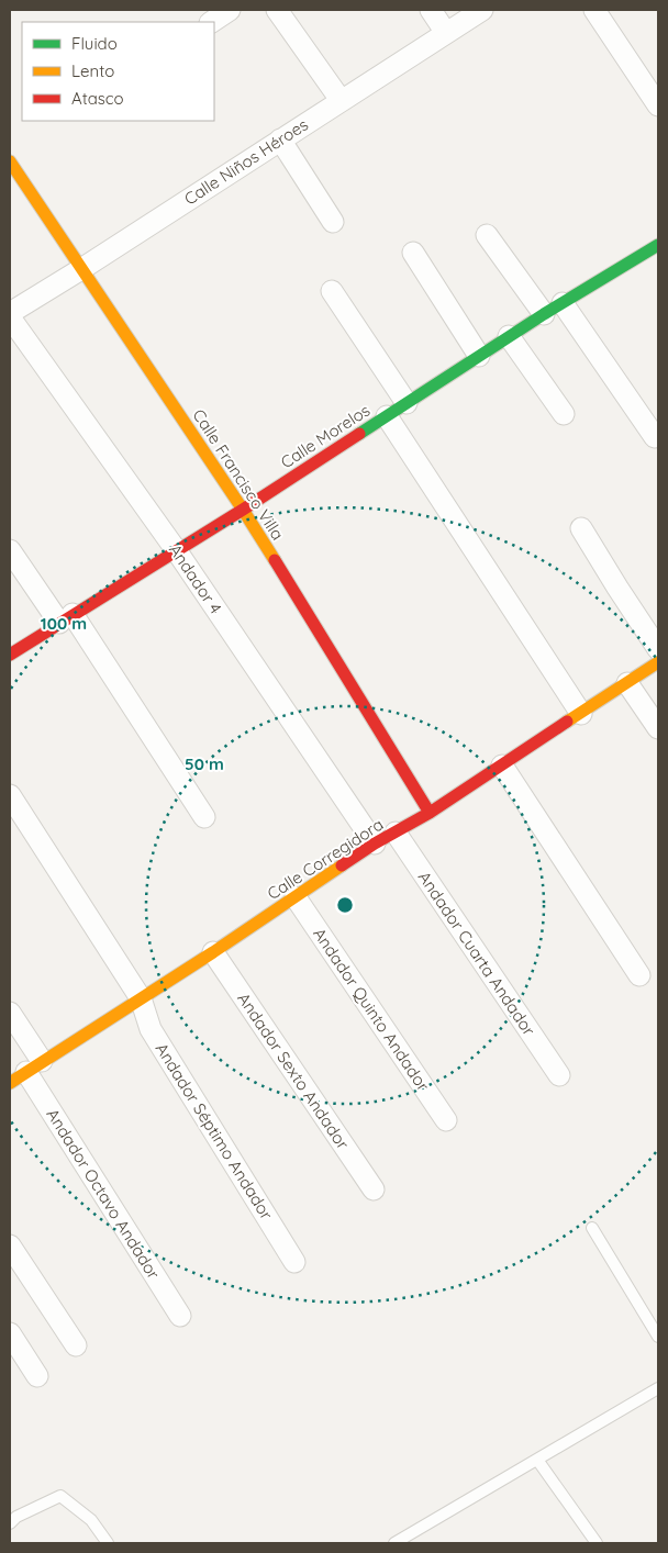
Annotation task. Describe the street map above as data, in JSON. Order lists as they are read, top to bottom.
{
  "streets": {
    "street": [
      "Calle Niños Héroes",
      "Calle Morelos",
      "Calle Francisco Villa",
      "Andador 4",
      "Calle Corregidora",
      "Andador Cuarta Andador",
      "Andador Quinto Andador",
      "Andador Sexto Andador",
      "Andador Séptimo Andador",
      "Andador Octavo Andador"
    ]
  },
  "crossings": [
    ["Calle Niños Héroes", "Calle Francisco Villa"],
    ["Calle Morelos", "Calle Francisco Villa"],
    ["Calle Morelos", "Andador 4"],
    ["Calle Francisco Villa", "Calle Corregidora"],
    ["Andador 4", "Calle Corregidora"],
    ["Calle Corregidora", "Andador Cuarta Andador"],
    ["Calle Corregidora", "Andador Quinto Andador"],
    ["Calle Corregidora", "Andador Sexto Andador"],
    ["Calle Corregidora", "Andador Séptimo Andador"],
    ["Calle Corregidora", "Andador Octavo Andador"]
  ],
  "legend": ["Fluido", "Lento", "Atasco"],
  "rings": ["100 m", "50 m"]
}
